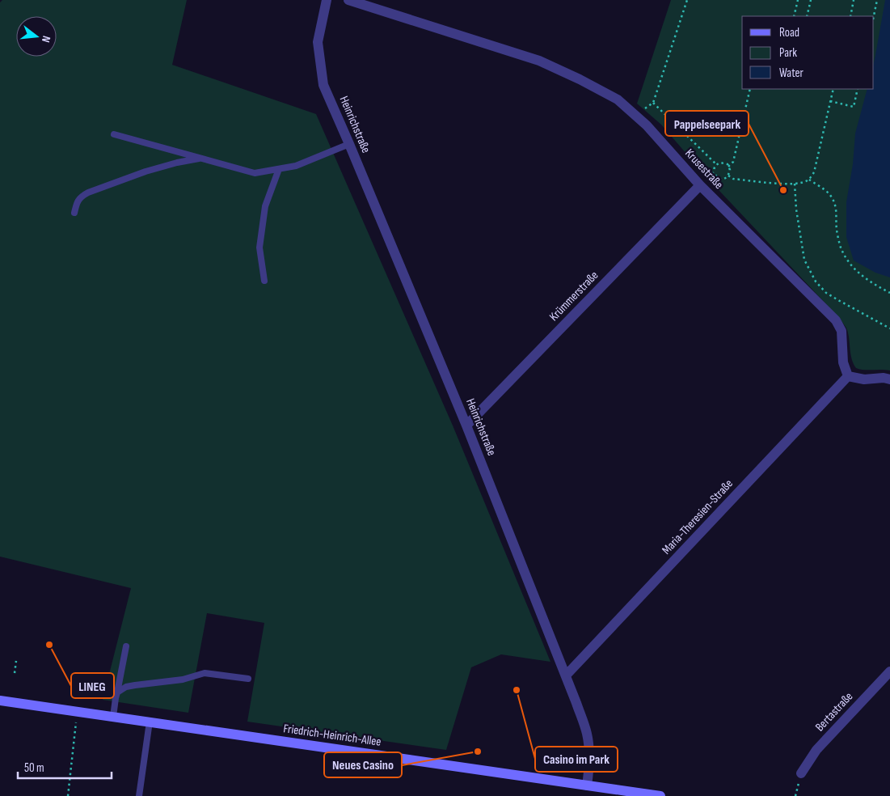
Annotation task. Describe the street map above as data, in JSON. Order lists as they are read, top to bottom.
{
  "streets": {
    "main road": ["Friedrich-Heinrich-Allee"],
    "street": [
      "Heinrichstraße",
      "Krusestraße",
      "Krümmerstraße",
      "Maria-Theresien-Straße",
      "Bertastraße"
    ]
  },
  "crossings": [
    ["Heinrichstraße", "Krümmerstraße"],
    ["Heinrichstraße", "Maria-Theresien-Straße"],
    ["Heinrichstraße", "Friedrich-Heinrich-Allee"],
    ["Krusestraße", "Krümmerstraße"],
    ["Krusestraße", "Maria-Theresien-Straße"]
  ],
  "places": [
    "Pappelseepark",
    "LINEG",
    "Casino im Park",
    "Neues Casino"
  ],
  "legend": ["Road", "Park", "Water"],
  "scale_bar": "50 m",
  "north": "right"
}
